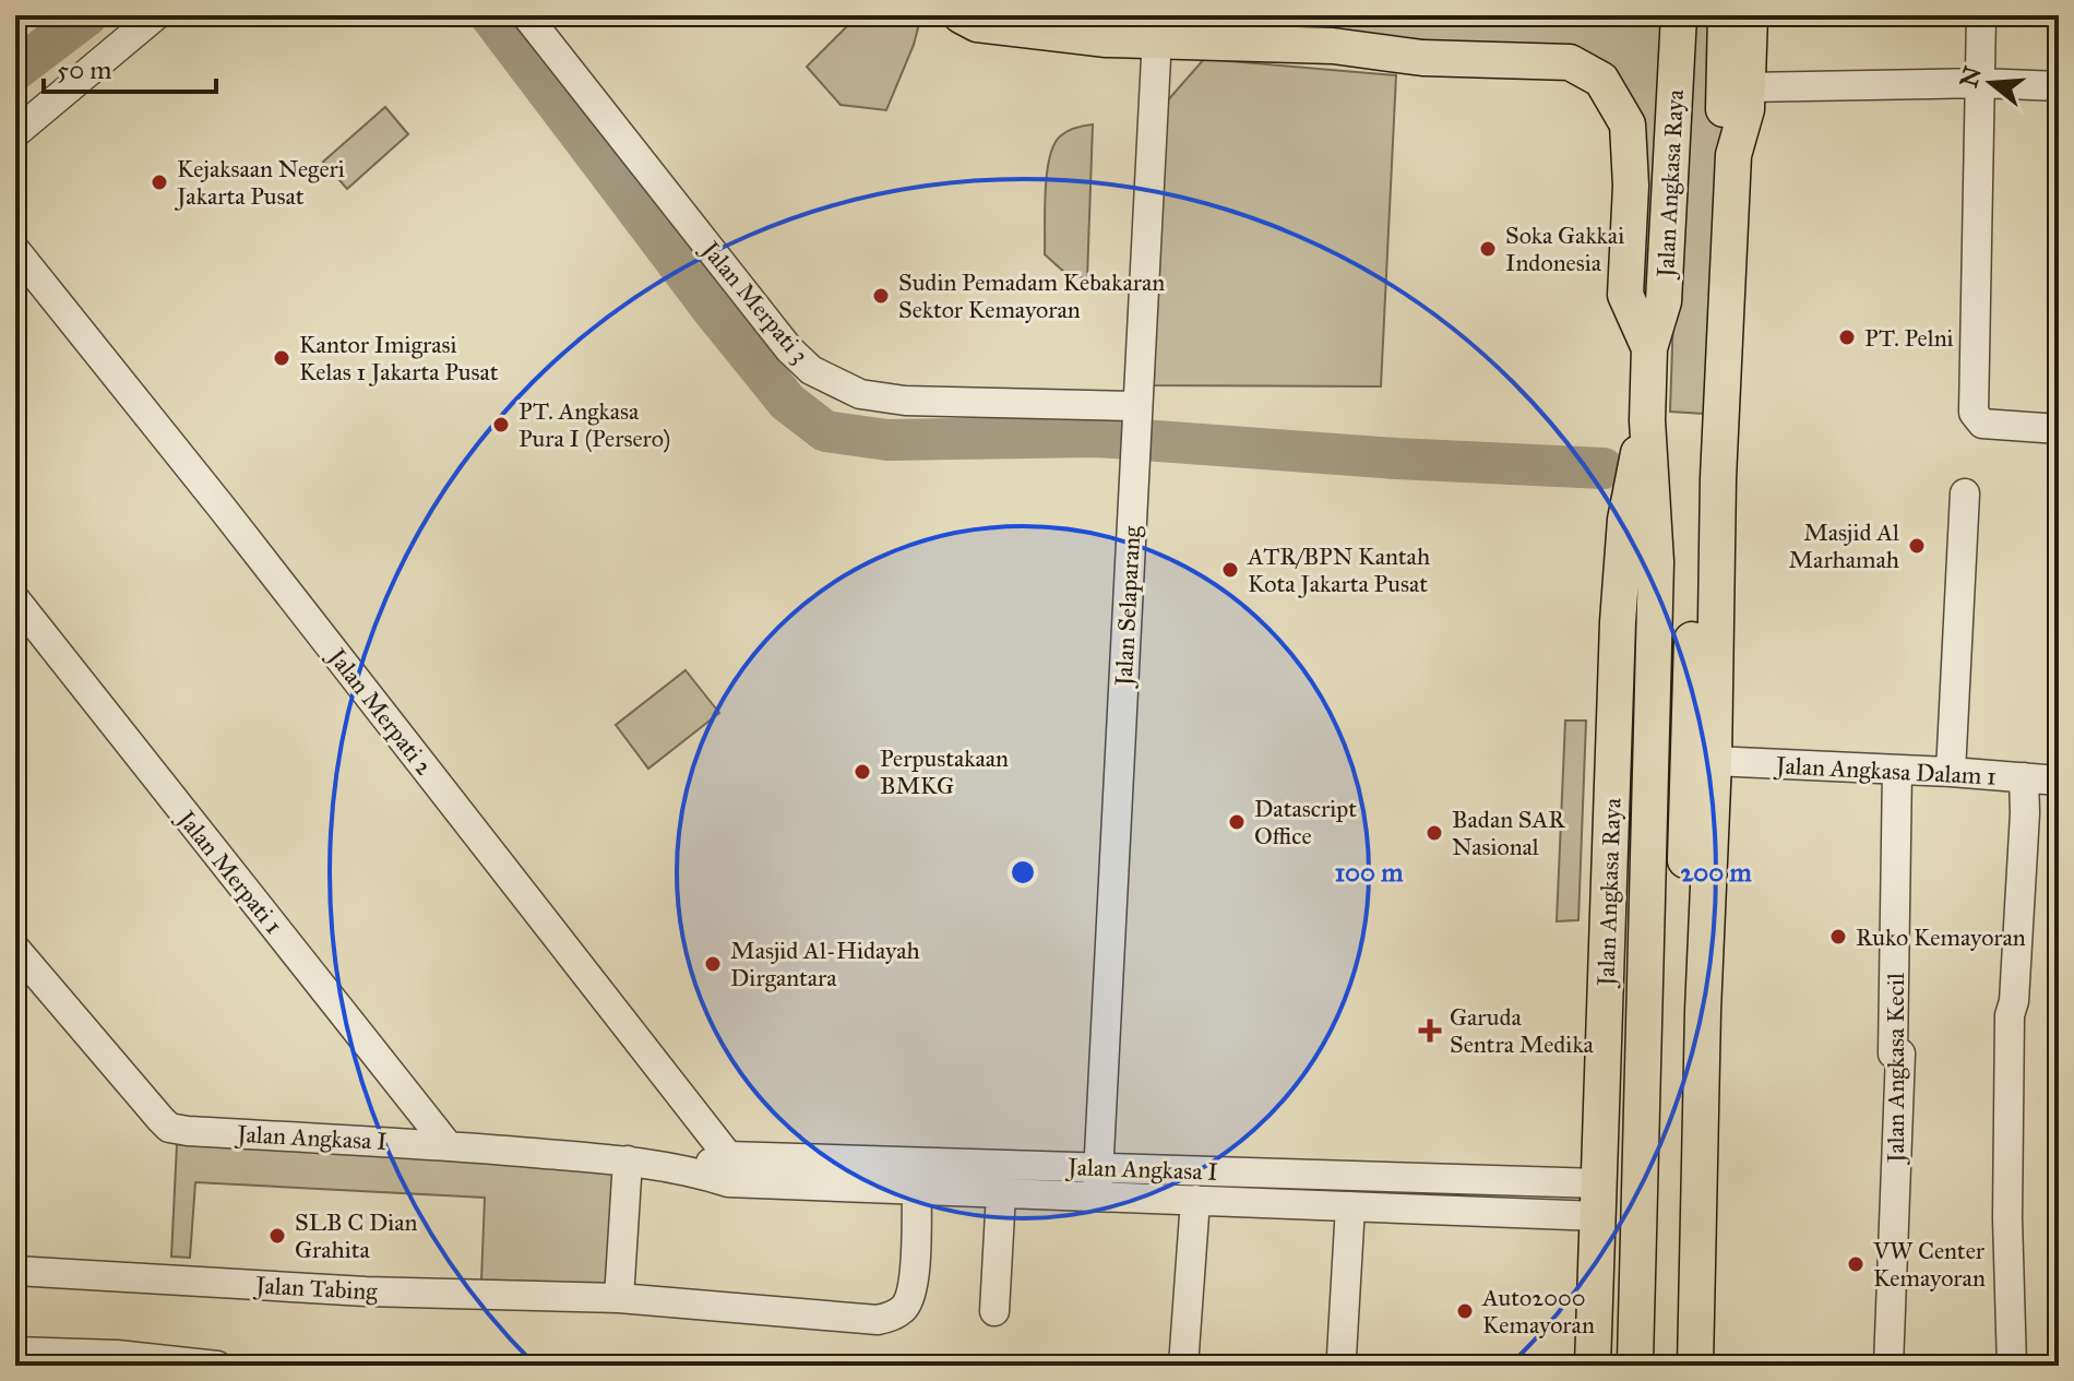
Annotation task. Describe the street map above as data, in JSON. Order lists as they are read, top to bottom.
{
  "streets": {
    "main road": ["Jalan Angkasa Raya"],
    "street": [
      "Jalan Merpati 3",
      "Jalan Selaparang",
      "Jalan Merpati 2",
      "Jalan Angkasa Dalam 1",
      "Jalan Merpati 1",
      "Jalan Angkasa Kecil",
      "Jalan Angkasa I",
      "Jalan Tabing"
    ]
  },
  "crossings": [
    ["Jalan Angkasa Raya", "Jalan Selaparang"],
    ["Jalan Angkasa Raya", "Jalan Angkasa Dalam 1"],
    ["Jalan Angkasa Raya", "Jalan Angkasa I"],
    ["Jalan Merpati 3", "Jalan Selaparang"],
    ["Jalan Selaparang", "Jalan Angkasa I"],
    ["Jalan Merpati 2", "Jalan Angkasa I"],
    ["Jalan Angkasa Dalam 1", "Jalan Angkasa Kecil"],
    ["Jalan Merpati 1", "Jalan Angkasa I"],
    ["Jalan Angkasa I", "Jalan Tabing"]
  ],
  "places": {
    "other": [
      "Kejaksaan Negeri Jakarta Pusat",
      "Soka Gakkai Indonesia",
      "Sudin Pemadam Kebakaran Sektor Kemayoran",
      "PT. Pelni",
      "Kantor Imigrasi Kelas 1 Jakarta Pusat",
      "PT. Angkasa Pura I (Persero)",
      "Masjid Al Marhamah",
      "ATR/BPN Kantah Kota Jakarta Pusat",
      "Perpustakaan BMKG",
      "Datascript Office",
      "Badan SAR Nasional",
      "Ruko Kemayoran",
      "Masjid Al-Hidayah Dirgantara",
      "SLB C Dian Grahita",
      "VW Center Kemayoran",
      "Auto2000 Kemayoran"
    ],
    "health": ["Garuda Sentra Medika"]
  },
  "scale_bar": "50 m",
  "north": "left",
  "rings": ["100 m", "200 m"]
}
